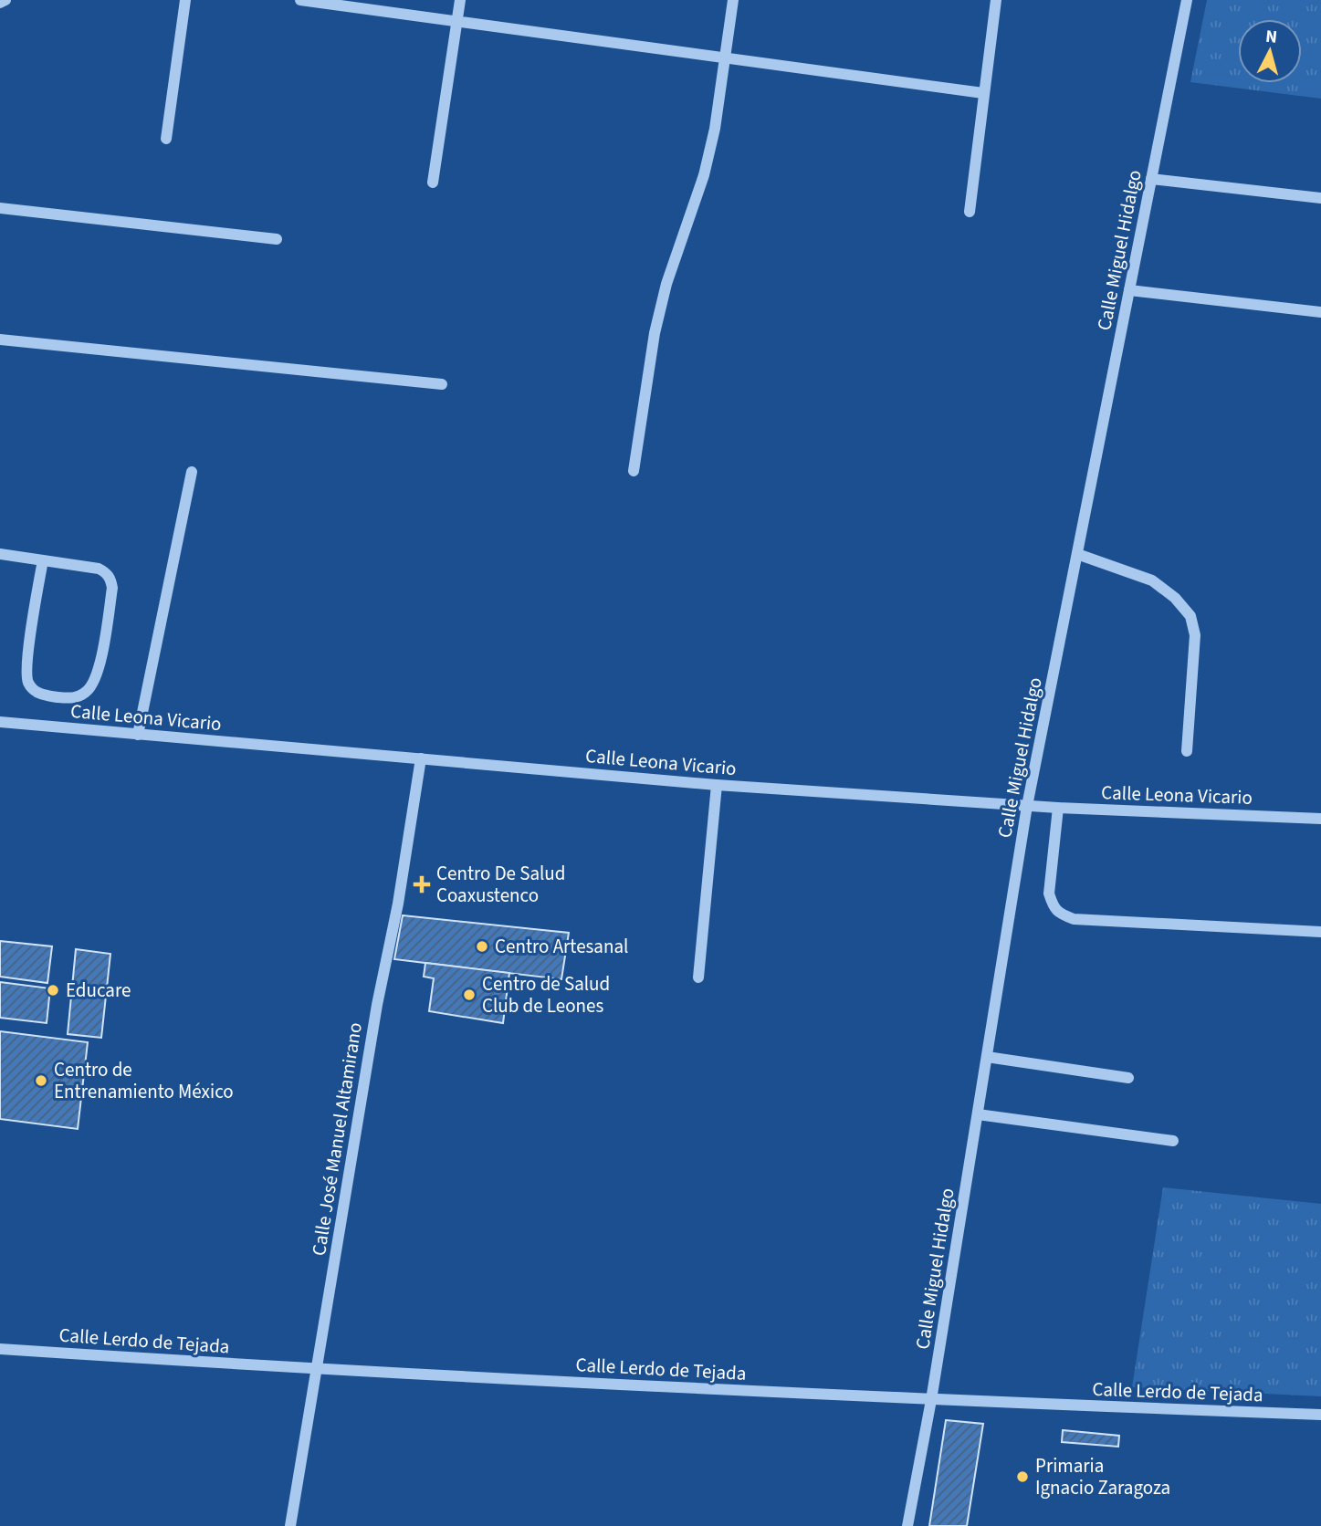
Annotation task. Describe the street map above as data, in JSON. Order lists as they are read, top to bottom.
{
  "streets": {
    "street": [
      "Calle Miguel Hidalgo",
      "Calle Leona Vicario",
      "Calle José Manuel Altamirano",
      "Calle Lerdo de Tejada"
    ]
  },
  "crossings": [
    ["Calle Miguel Hidalgo", "Calle Leona Vicario"],
    ["Calle Miguel Hidalgo", "Calle Lerdo de Tejada"],
    ["Calle Leona Vicario", "Calle José Manuel Altamirano"],
    ["Calle José Manuel Altamirano", "Calle Lerdo de Tejada"]
  ],
  "places": {
    "health": ["Centro De Salud Coaxustenco"],
    "other": [
      "Centro Artesanal",
      "Educare",
      "Centro de Salud Club de Leones",
      "Centro de Entrenamiento México",
      "Primaria Ignacio Zaragoza"
    ]
  },
  "north": "top"
}
